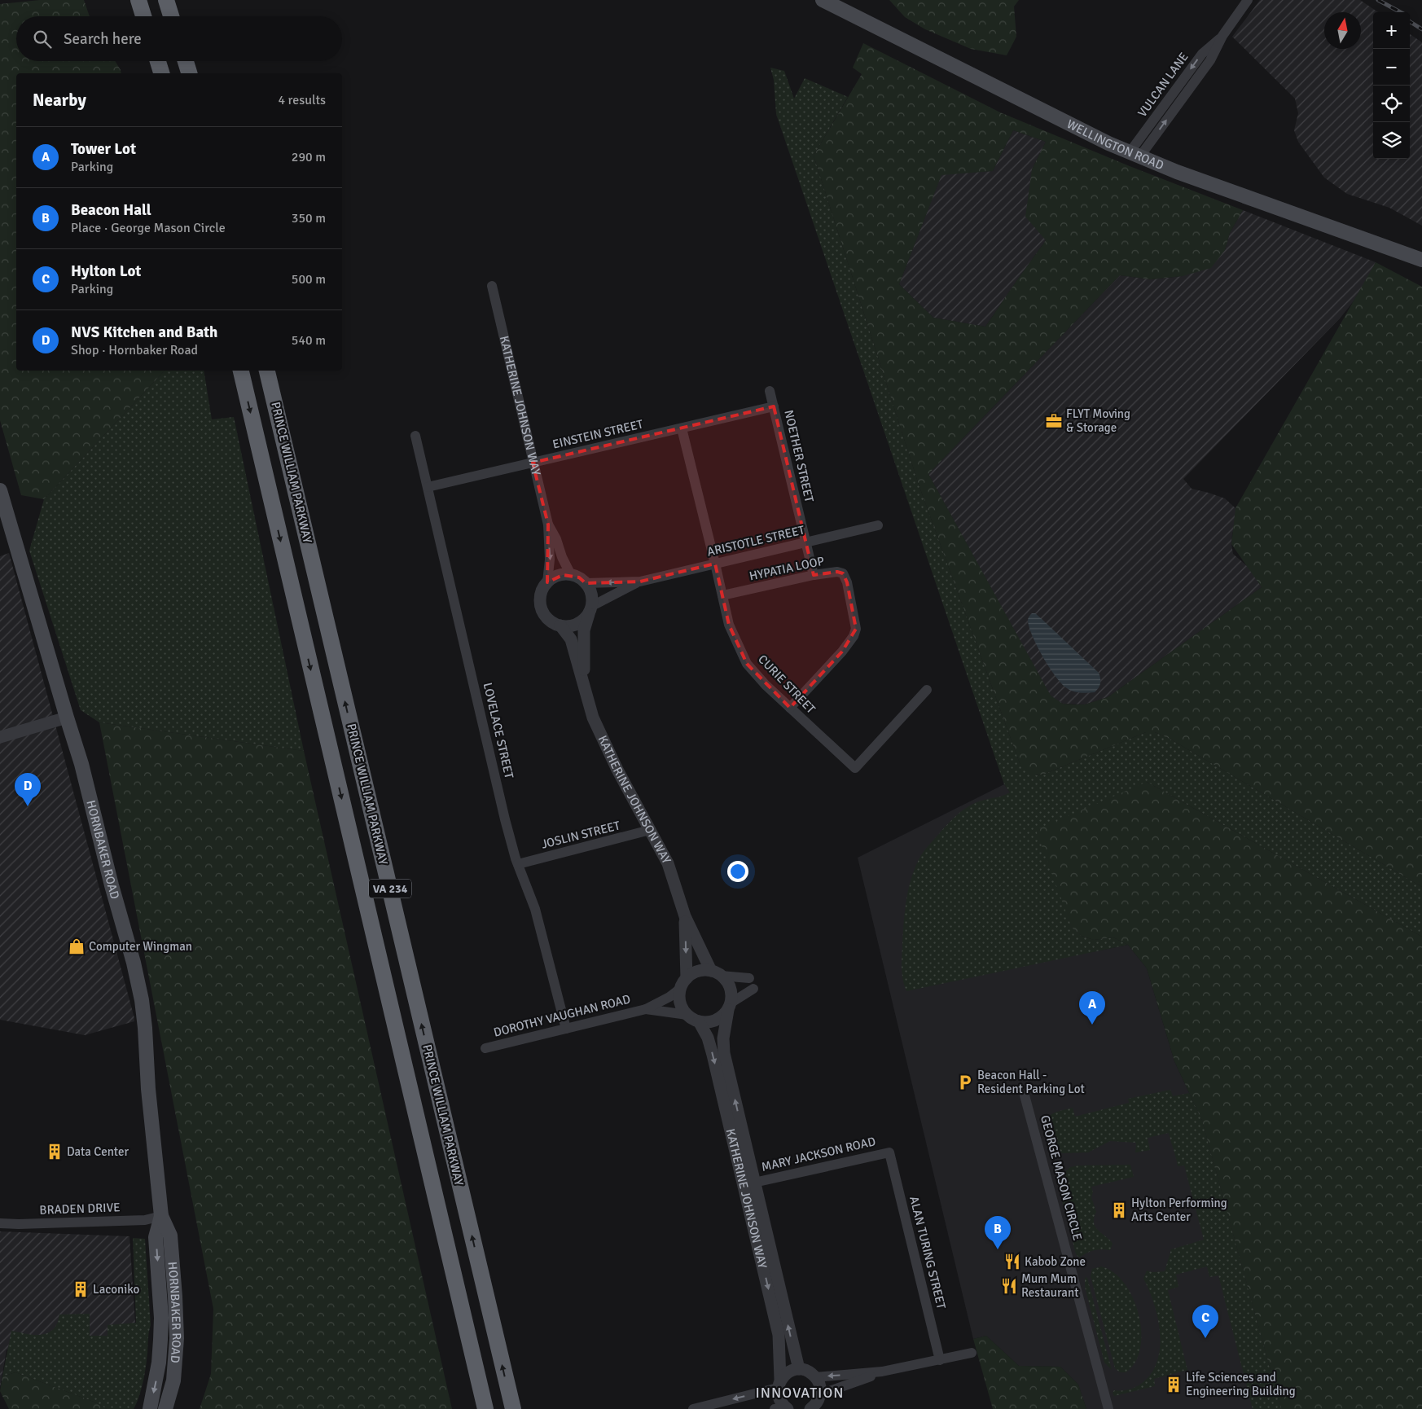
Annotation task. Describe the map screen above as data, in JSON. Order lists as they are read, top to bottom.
{
  "streets": {
    "highway": ["PRINCE WILLIAM PARKWAY", "VA 234"],
    "main road": ["WELLINGTON ROAD", "HORNBAKER ROAD"],
    "street": [
      "VULCAN LANE",
      "KATHERINE JOHNSON WAY",
      "EINSTEIN STREET",
      "NOETHER STREET",
      "ARISTOTLE STREET",
      "HYPATIA LOOP",
      "CURIE STREET",
      "LOVELACE STREET",
      "JOSLIN STREET",
      "DOROTHY VAUGHAN ROAD",
      "MARY JACKSON ROAD",
      "GEORGE MASON CIRCLE",
      "BRADEN DRIVE",
      "ALAN TURING STREET"
    ]
  },
  "crossings": [
    ["VULCAN LANE", "WELLINGTON ROAD"],
    ["KATHERINE JOHNSON WAY", "EINSTEIN STREET"],
    ["KATHERINE JOHNSON WAY", "ARISTOTLE STREET"],
    ["KATHERINE JOHNSON WAY", "JOSLIN STREET"],
    ["KATHERINE JOHNSON WAY", "DOROTHY VAUGHAN ROAD"],
    ["KATHERINE JOHNSON WAY", "MARY JACKSON ROAD"],
    ["EINSTEIN STREET", "NOETHER STREET"],
    ["EINSTEIN STREET", "CURIE STREET"],
    ["EINSTEIN STREET", "LOVELACE STREET"],
    ["NOETHER STREET", "ARISTOTLE STREET"],
    ["NOETHER STREET", "HYPATIA LOOP"],
    ["ARISTOTLE STREET", "CURIE STREET"],
    ["HYPATIA LOOP", "CURIE STREET"],
    ["LOVELACE STREET", "JOSLIN STREET"],
    ["LOVELACE STREET", "DOROTHY VAUGHAN ROAD"],
    ["HORNBAKER ROAD", "BRADEN DRIVE"],
    ["MARY JACKSON ROAD", "ALAN TURING STREET"]
  ],
  "districts": ["INNOVATION"],
  "places": {
    "office": ["FLYT Moving & Storage"],
    "shop": ["Computer Wingman"],
    "parking": ["Beacon Hall - Resident Parking Lot"],
    "building": [
      "Data Center",
      "Hylton Performing Arts Center",
      "Laconiko",
      "Life Sciences and Engineering Building"
    ],
    "restaurant": ["Kabob Zone", "Mum Mum Restaurant"]
  },
  "north": "top",
  "page": {
    "map_buttons": ["+", "−"],
    "search": "Search here",
    "heading": ["Nearby", "4 results"],
    "list": [
      {
        "mark": "A",
        "name": "Tower Lot",
        "note": "Parking",
        "value": "290 m"
      },
      {
        "mark": "B",
        "name": "Beacon Hall",
        "note": "Place · George Mason Circle",
        "value": "350 m"
      },
      {
        "mark": "C",
        "name": "Hylton Lot",
        "note": "Parking",
        "value": "500 m"
      },
      {
        "mark": "D",
        "name": "NVS Kitchen and Bath",
        "note": "Shop · Hornbaker Road",
        "value": "540 m"
      }
    ],
    "pins": [
      "D",
      "A",
      "B",
      "C"
    ]
  }
}
